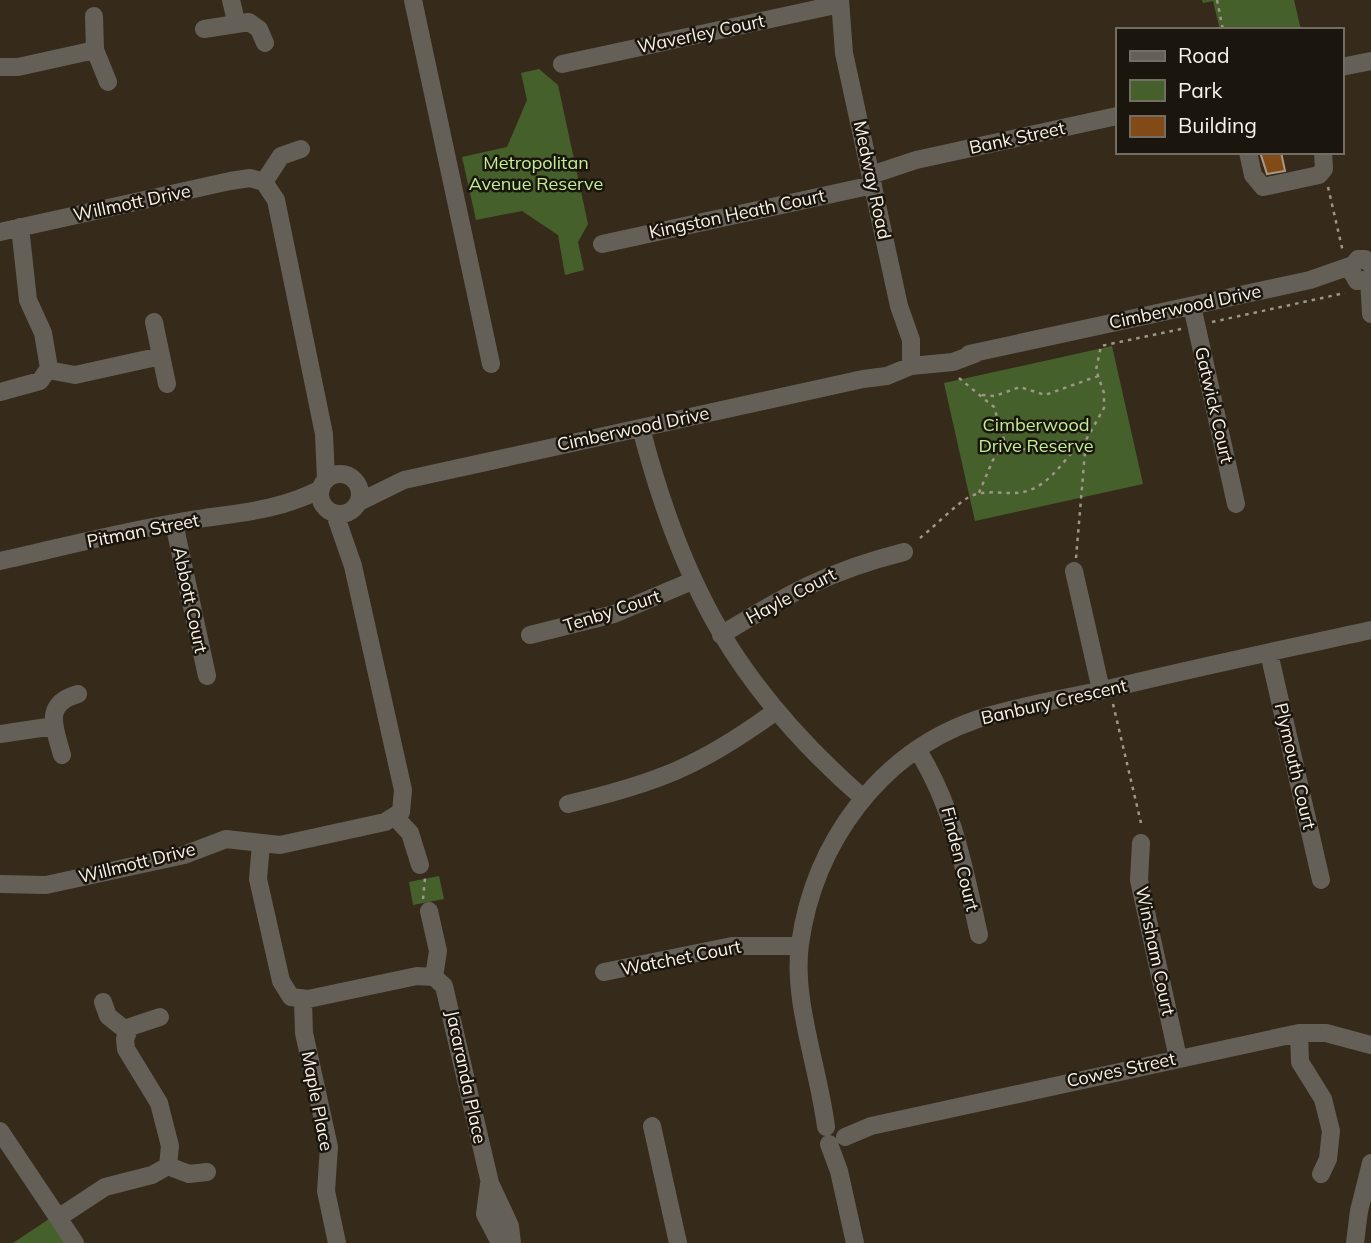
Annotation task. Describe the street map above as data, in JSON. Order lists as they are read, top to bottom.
{
  "streets": {
    "street": [
      "Waverley Court",
      "Bank Street",
      "Medway Road",
      "Willmott Drive",
      "Kingston Heath Court",
      "Cimberwood Drive",
      "Gatwick Court",
      "Pitman Street",
      "Hayle Court",
      "Abbott Court",
      "Tenby Court",
      "Banbury Crescent",
      "Plymouth Court",
      "Finden Court",
      "Winsham Court",
      "Watchet Court",
      "Cowes Street",
      "Jacaranda Place",
      "Maple Place"
    ]
  },
  "crossings": [
    ["Waverley Court", "Medway Road"],
    ["Bank Street", "Medway Road"],
    ["Bank Street", "Kingston Heath Court"],
    ["Medway Road", "Kingston Heath Court"],
    ["Medway Road", "Cimberwood Drive"],
    ["Cimberwood Drive", "Gatwick Court"],
    ["Cimberwood Drive", "Pitman Street"],
    ["Pitman Street", "Abbott Court"],
    ["Banbury Crescent", "Plymouth Court"],
    ["Banbury Crescent", "Finden Court"],
    ["Banbury Crescent", "Watchet Court"],
    ["Banbury Crescent", "Cowes Street"],
    ["Winsham Court", "Cowes Street"]
  ],
  "parks": ["Metropolitan Avenue Reserve", "Cimberwood Drive Reserve"],
  "legend": ["Road", "Park", "Building"]
}
